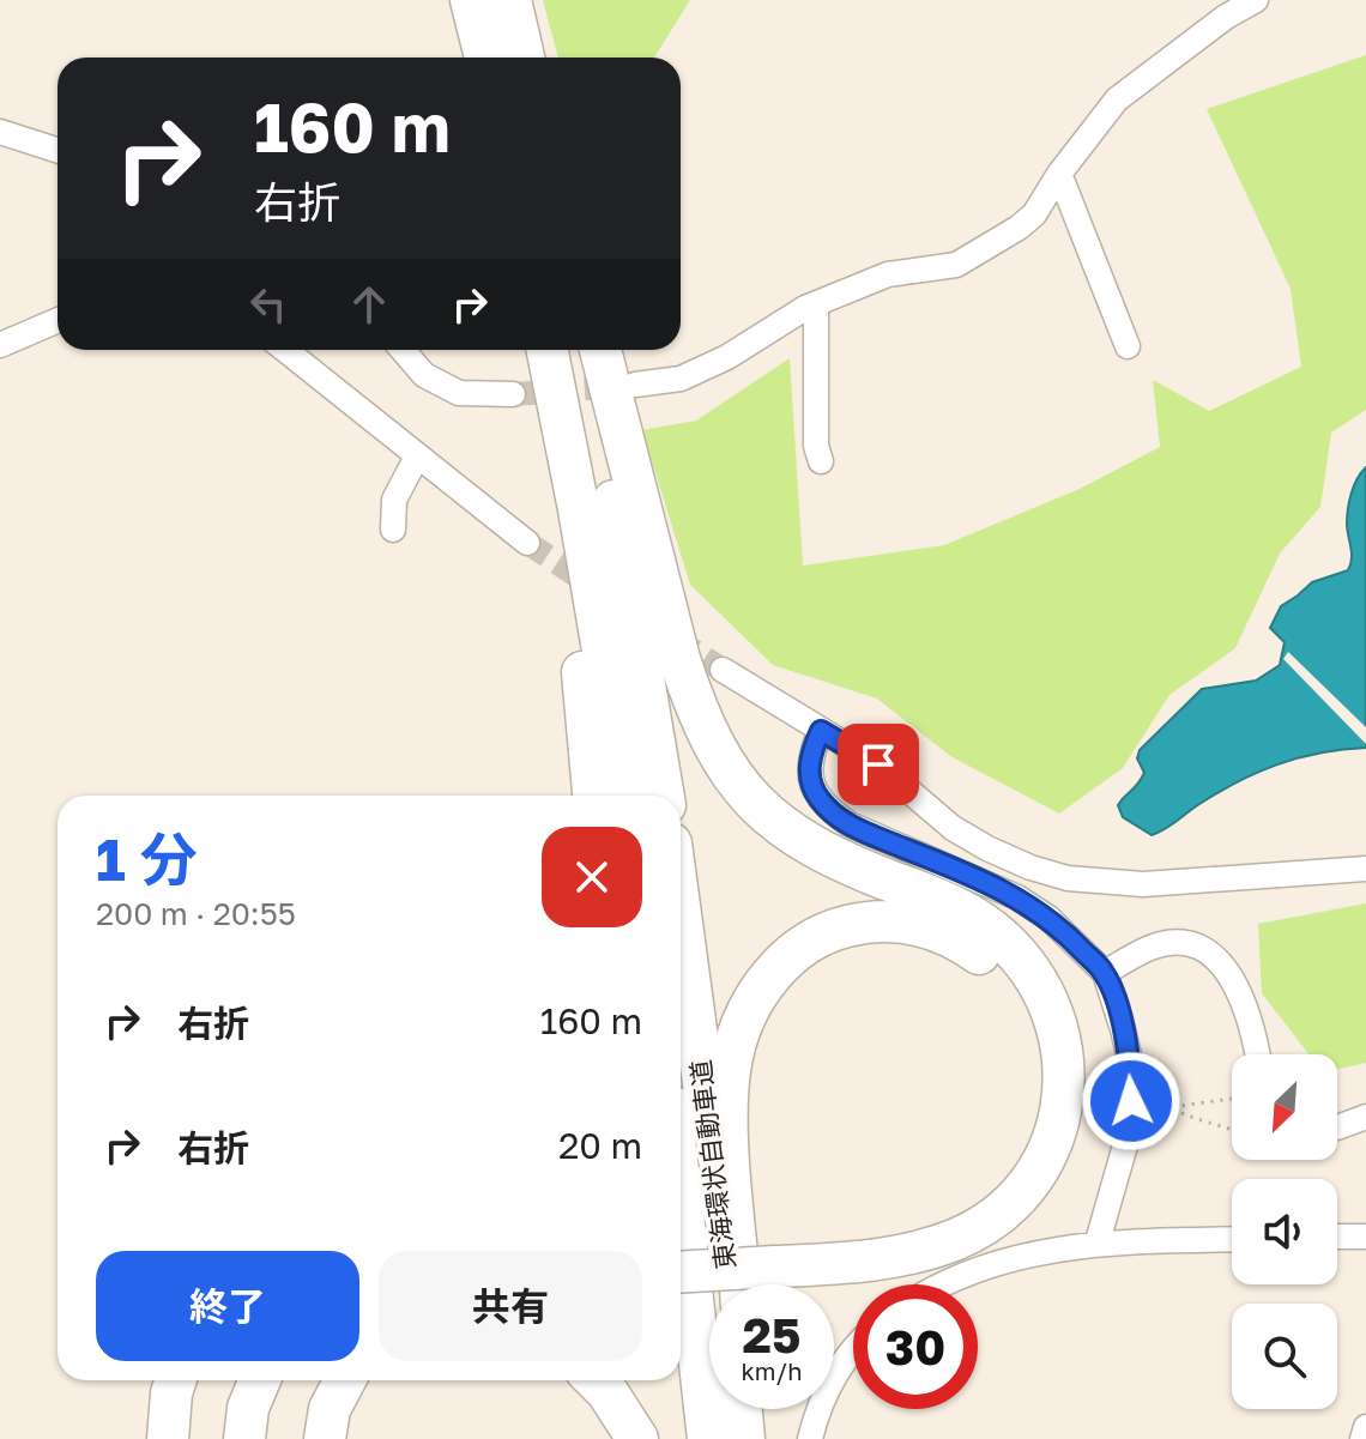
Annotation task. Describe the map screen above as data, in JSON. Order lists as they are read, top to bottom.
{
  "streets": {
    "highway": ["東海環状自動車道"]
  },
  "north": "bottom left",
  "page": {
    "turn": ["160 m", "右折"],
    "heading": ["1 分", "200 m · 20:55"],
    "list": [
      {
        "name": "右折",
        "value": "160 m"
      },
      {
        "name": "右折",
        "value": "20 m"
      }
    ],
    "buttons": ["終了", "共有"],
    "speed": "25 km/h",
    "limit": "30"
  }
}
